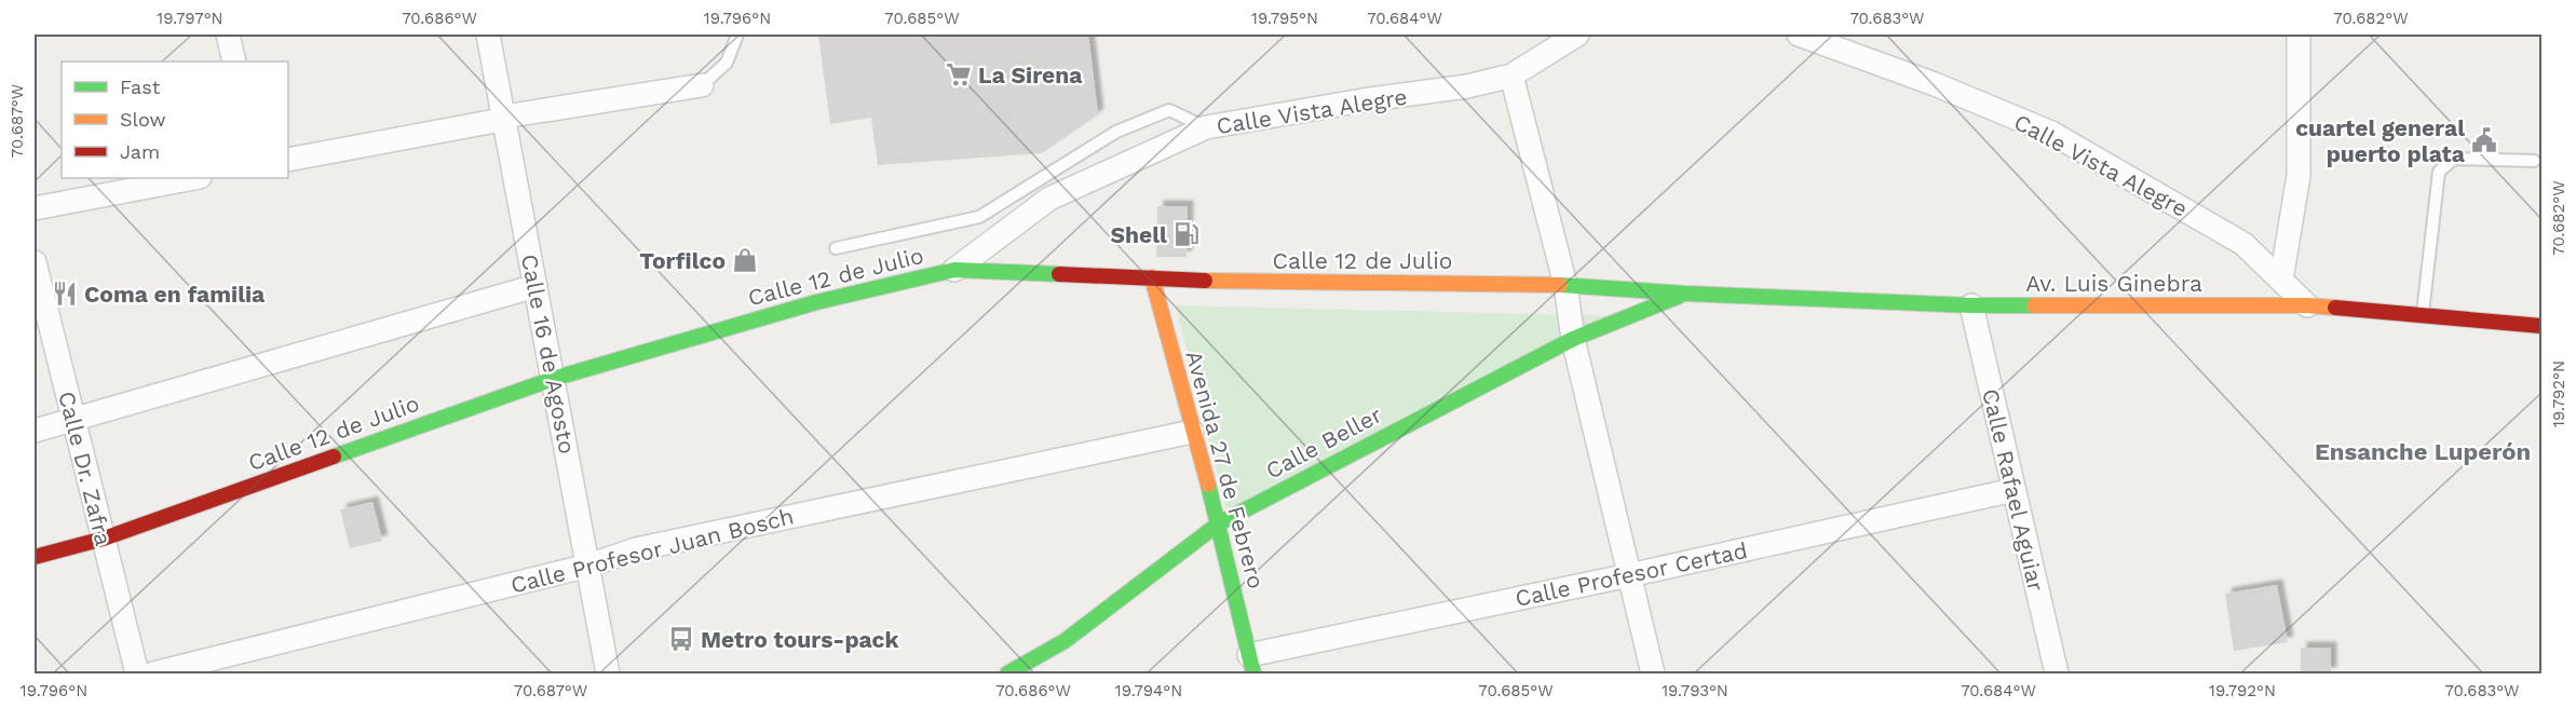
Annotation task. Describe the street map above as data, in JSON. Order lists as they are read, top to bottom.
{
  "streets": {
    "street": [
      "Calle Vista Alegre",
      "Calle 12 de Julio",
      "Av. Luis Ginebra",
      "Calle 16 de Agosto",
      "Calle Beller",
      "Calle Dr. Zafra",
      "Avenida 27 de Febrero",
      "Calle Rafael Aguiar",
      "Calle Profesor Juan Bosch",
      "Calle Profesor Certad"
    ]
  },
  "crossings": [
    ["Calle Vista Alegre", "Calle 12 de Julio"],
    ["Calle Vista Alegre", "Av. Luis Ginebra"],
    ["Calle 12 de Julio", "Av. Luis Ginebra"],
    ["Calle 12 de Julio", "Calle 16 de Agosto"],
    ["Calle 12 de Julio", "Calle Beller"],
    ["Calle 12 de Julio", "Calle Dr. Zafra"],
    ["Calle 12 de Julio", "Avenida 27 de Febrero"],
    ["Av. Luis Ginebra", "Calle Beller"],
    ["Av. Luis Ginebra", "Calle Rafael Aguiar"],
    ["Calle 16 de Agosto", "Calle Profesor Juan Bosch"],
    ["Calle Beller", "Avenida 27 de Febrero"],
    ["Avenida 27 de Febrero", "Calle Profesor Juan Bosch"],
    ["Avenida 27 de Febrero", "Calle Profesor Certad"],
    ["Calle Rafael Aguiar", "Calle Profesor Certad"]
  ],
  "districts": ["Ensanche Luperón"],
  "places": {
    "supermarket": ["La Sirena"],
    "public building": ["cuartel general puerto plata"],
    "fuel station": ["Shell"],
    "shop": ["Torfilco"],
    "restaurant": ["Coma en familia"],
    "bus stop": ["Metro tours-pack"]
  },
  "legend": ["Fast", "Slow", "Jam"],
  "coordinates": [
    "19.797°N",
    "70.686°W",
    "19.796°N",
    "70.685°W",
    "19.795°N",
    "70.684°W",
    "70.683°W",
    "70.682°W",
    "70.687°W",
    "19.792°N",
    "19.794°N",
    "19.793°N"
  ]
}
